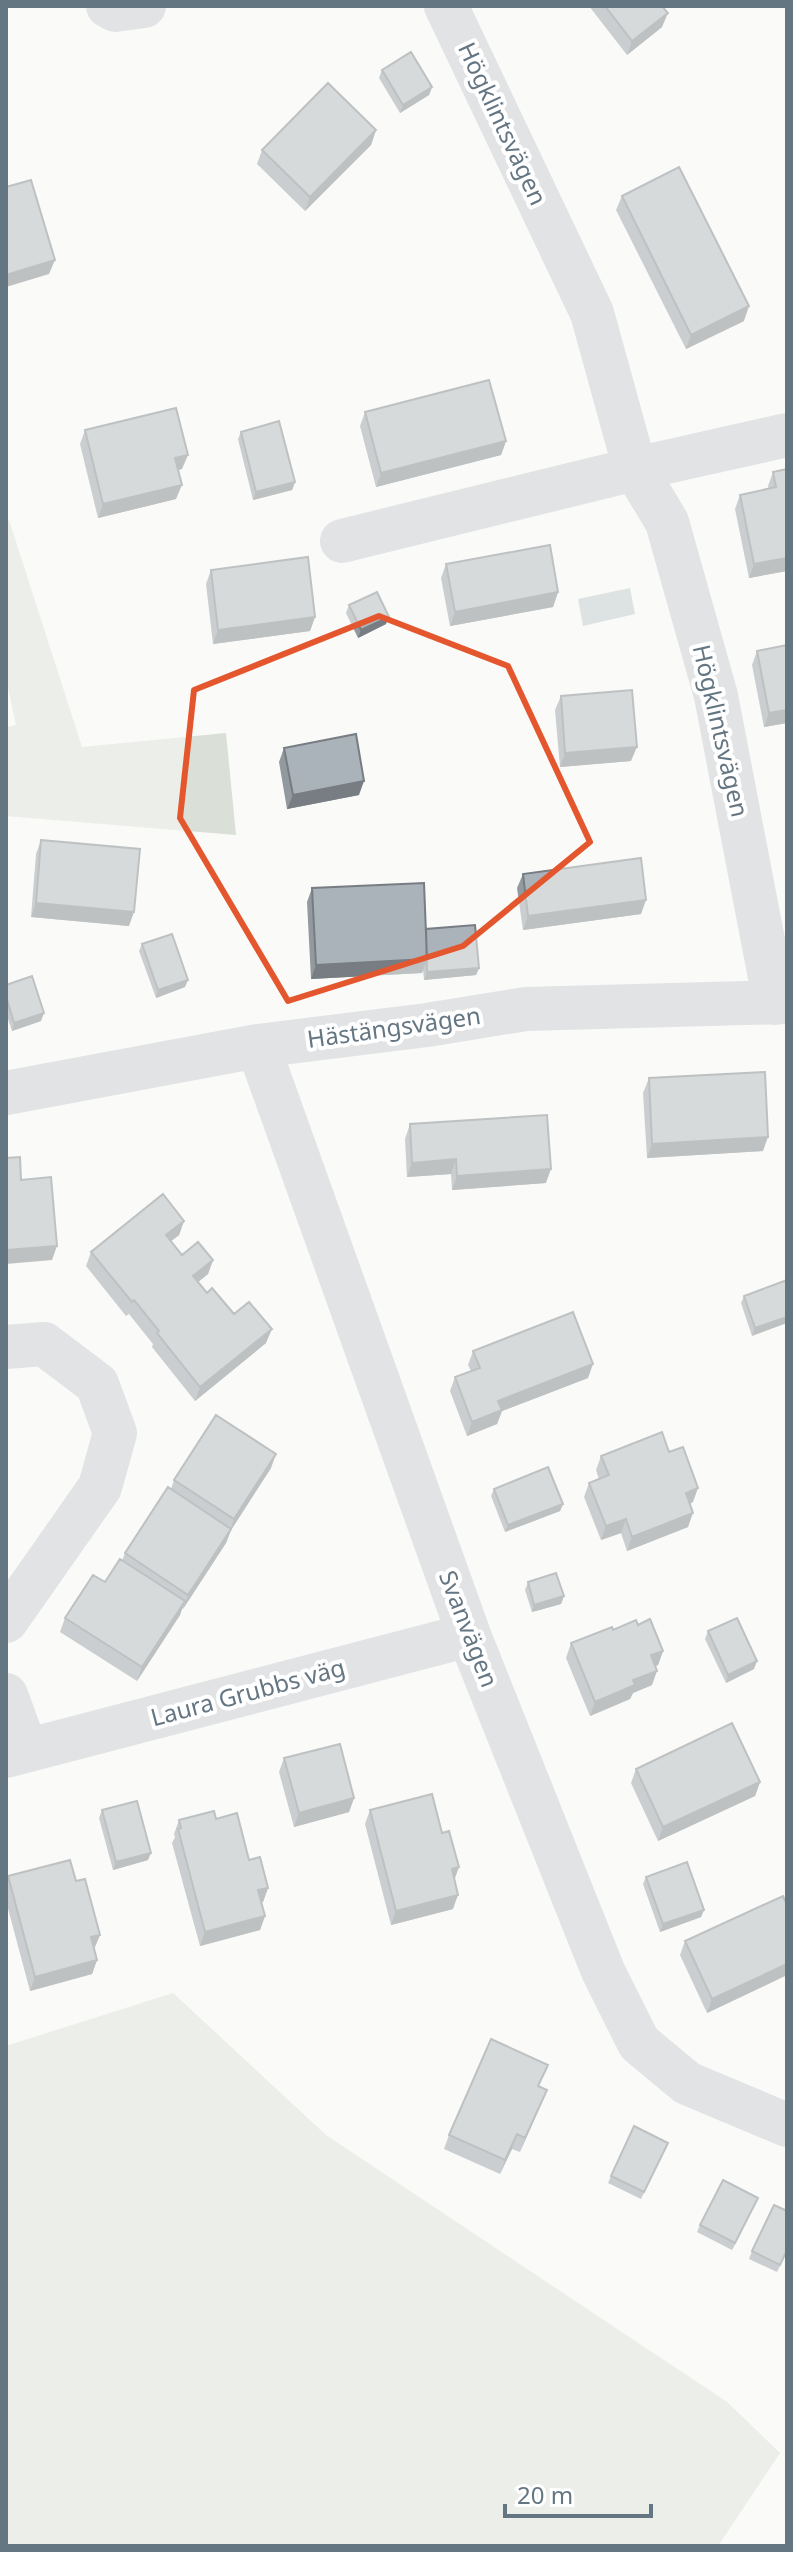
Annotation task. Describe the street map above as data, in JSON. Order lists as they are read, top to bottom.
{
  "streets": {
    "street": [
      "Högklintsvägen",
      "Hästängsvägen",
      "Svanvägen",
      "Laura Grubbs väg"
    ]
  },
  "crossings": [
    ["Högklintsvägen", "Hästängsvägen"],
    ["Hästängsvägen", "Svanvägen"],
    ["Svanvägen", "Laura Grubbs väg"]
  ],
  "scale_bar": "20 m"
}
